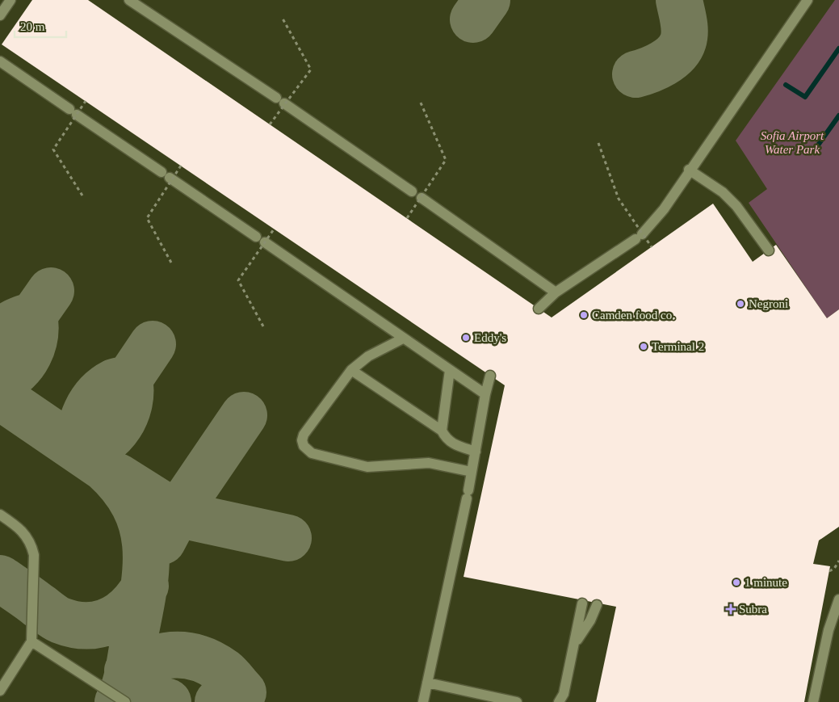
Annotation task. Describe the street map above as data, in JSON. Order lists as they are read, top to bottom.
{
  "parks": ["Sofia Airport Water Park"],
  "places": {
    "other": [
      "Negroni",
      "Camden food co.",
      "Eddy's",
      "Terminal 2",
      "1 minute"
    ],
    "health": ["Subra"]
  },
  "scale_bar": "20 m"
}
